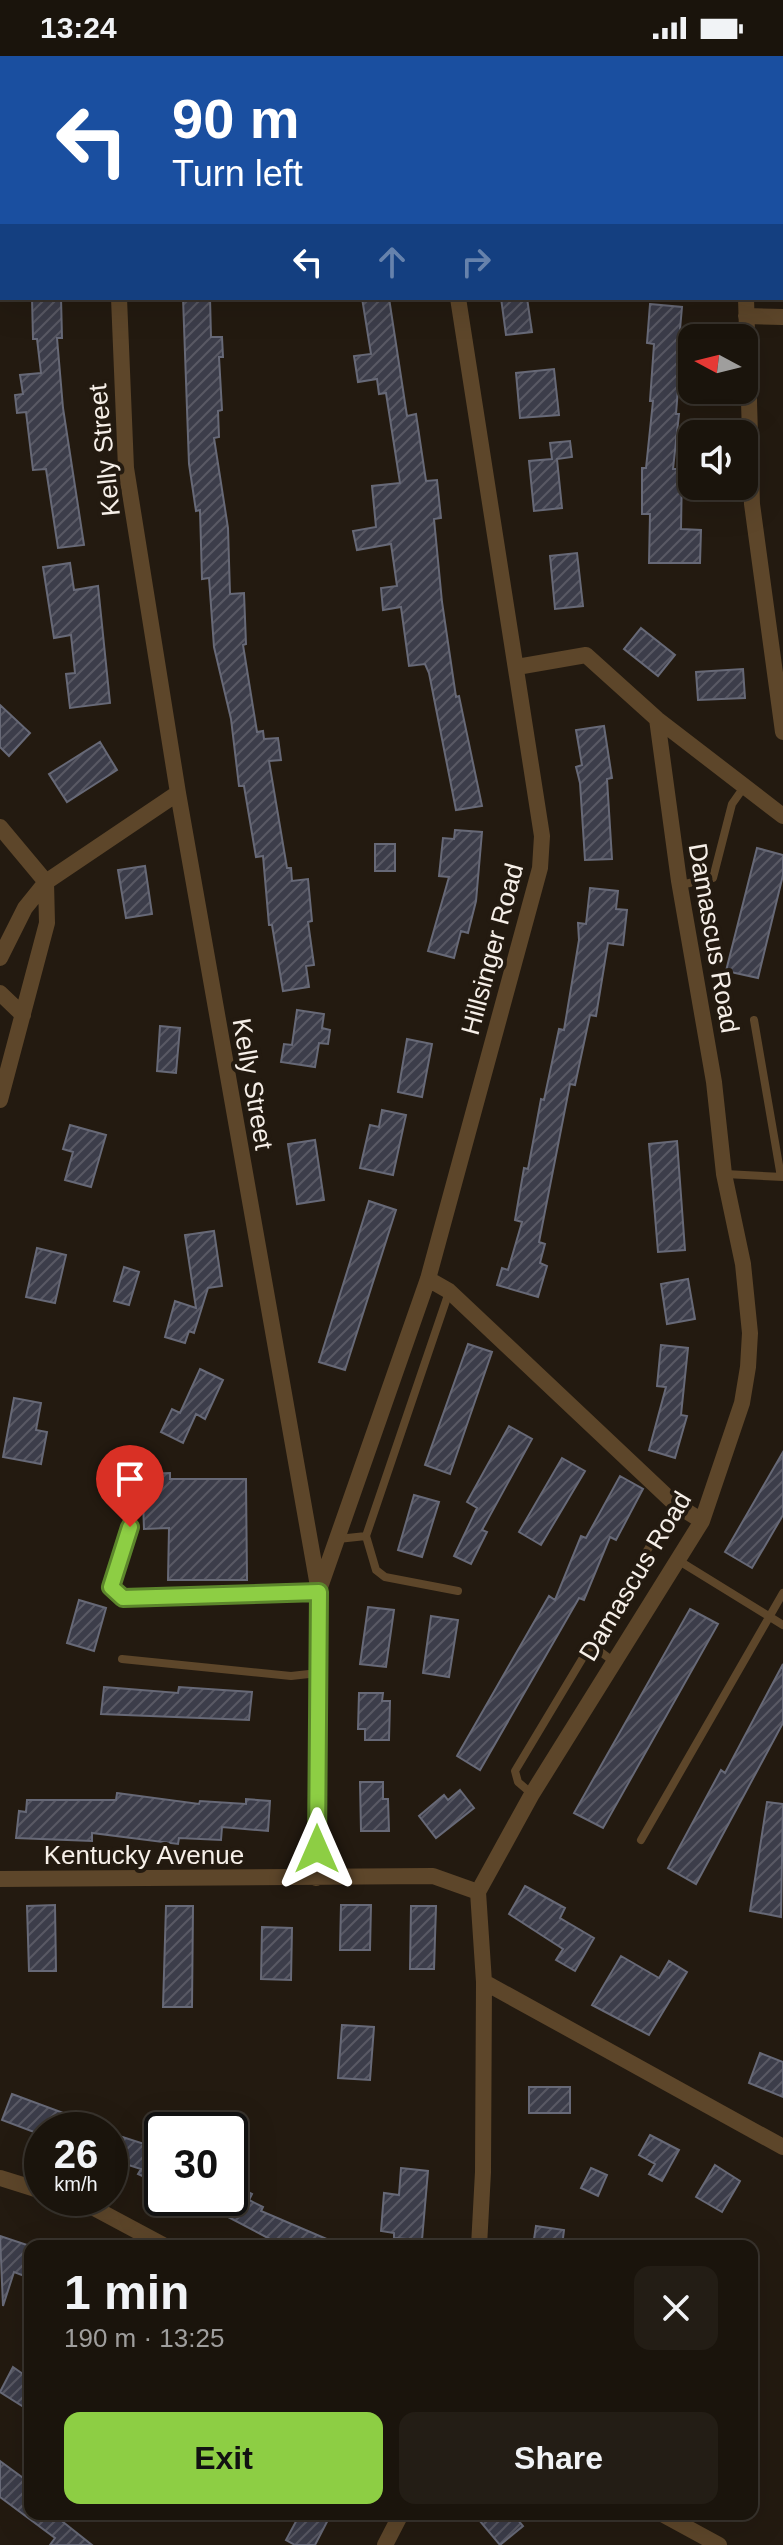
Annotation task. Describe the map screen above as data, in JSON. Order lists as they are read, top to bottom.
{
  "streets": {
    "street": [
      "Kelly Street",
      "Damascus Road",
      "Hillsinger Road",
      "Kentucky Avenue"
    ]
  },
  "crossings": [
    ["Kelly Street", "Hillsinger Road"],
    ["Kelly Street", "Kentucky Avenue"],
    ["Damascus Road", "Kentucky Avenue"]
  ],
  "north": "left",
  "page": {
    "status": "13:24",
    "turn": ["90 m", "Turn left"],
    "speed": "26 km/h",
    "limit": "30",
    "heading": ["1 min", "190 m · 13:25"],
    "buttons": ["Exit", "Share"]
  }
}
